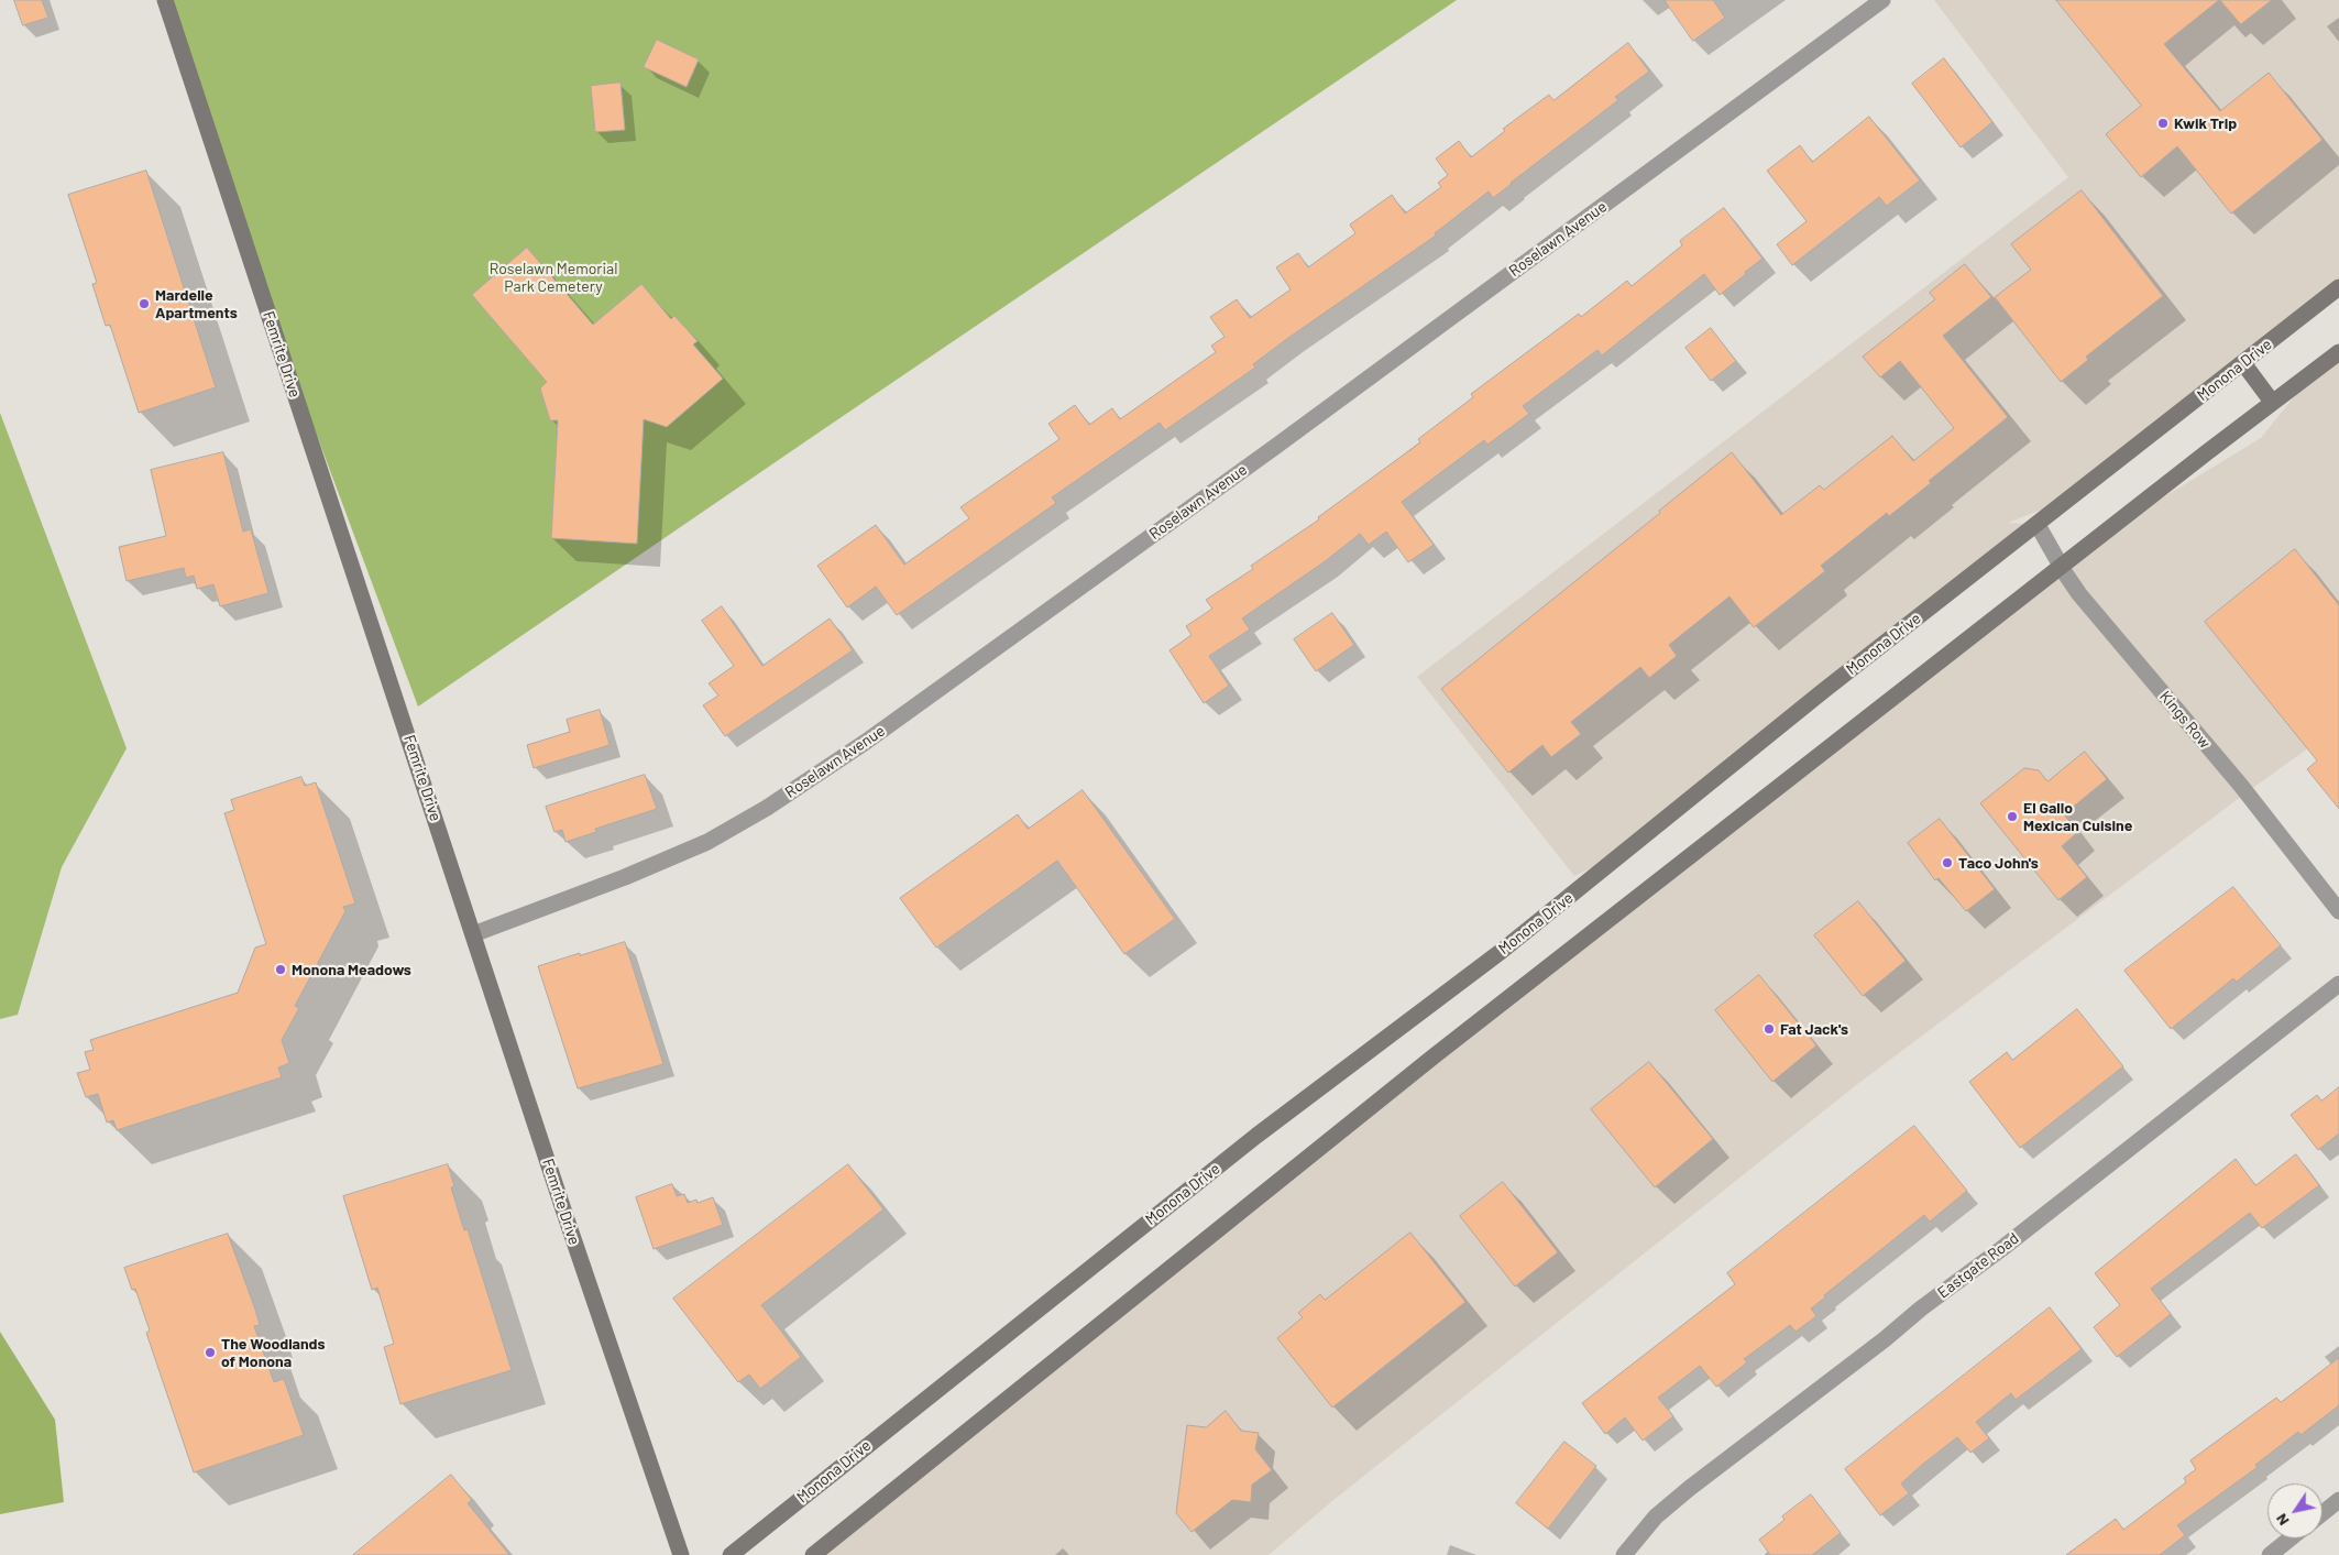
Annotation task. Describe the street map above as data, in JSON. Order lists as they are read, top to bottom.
{
  "streets": {
    "street": [
      "Roselawn Avenue",
      "Femrite Drive",
      "Monona Drive",
      "Kings Row",
      "Eastgate Road"
    ]
  },
  "crossings": [
    ["Roselawn Avenue", "Femrite Drive"],
    ["Monona Drive", "Kings Row"]
  ],
  "parks": ["Roselawn Memorial Park Cemetery"],
  "places": [
    "Kwik Trip",
    "Mardelle Apartments",
    "El Gallo Mexican Cuisine",
    "Taco John's",
    "Monona Meadows",
    "Fat Jack's",
    "The Woodlands of Monona"
  ],
  "north": "bottom left"
}
